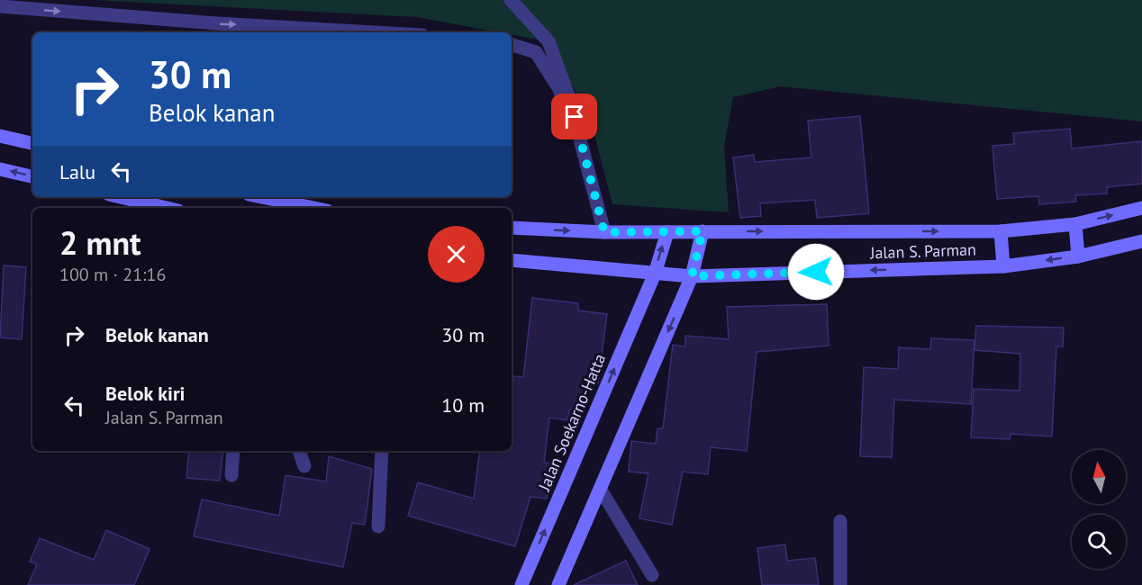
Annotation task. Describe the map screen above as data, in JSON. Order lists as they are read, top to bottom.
{
  "streets": {
    "main road": ["Jalan S. Parman", "Jalan Soekarno-Hatta"]
  },
  "crossings": [
    ["Jalan S. Parman", "Jalan Soekarno-Hatta"]
  ],
  "north": "top",
  "page": {
    "turn": ["30 m", "Belok kanan"],
    "then": "Lalu",
    "heading": ["2 mnt", "100 m · 21:16"],
    "list": [
      {
        "name": "Belok kanan",
        "value": "30 m"
      },
      {
        "name": "Belok kiri",
        "note": "Jalan S. Parman",
        "value": "10 m"
      }
    ]
  }
}
